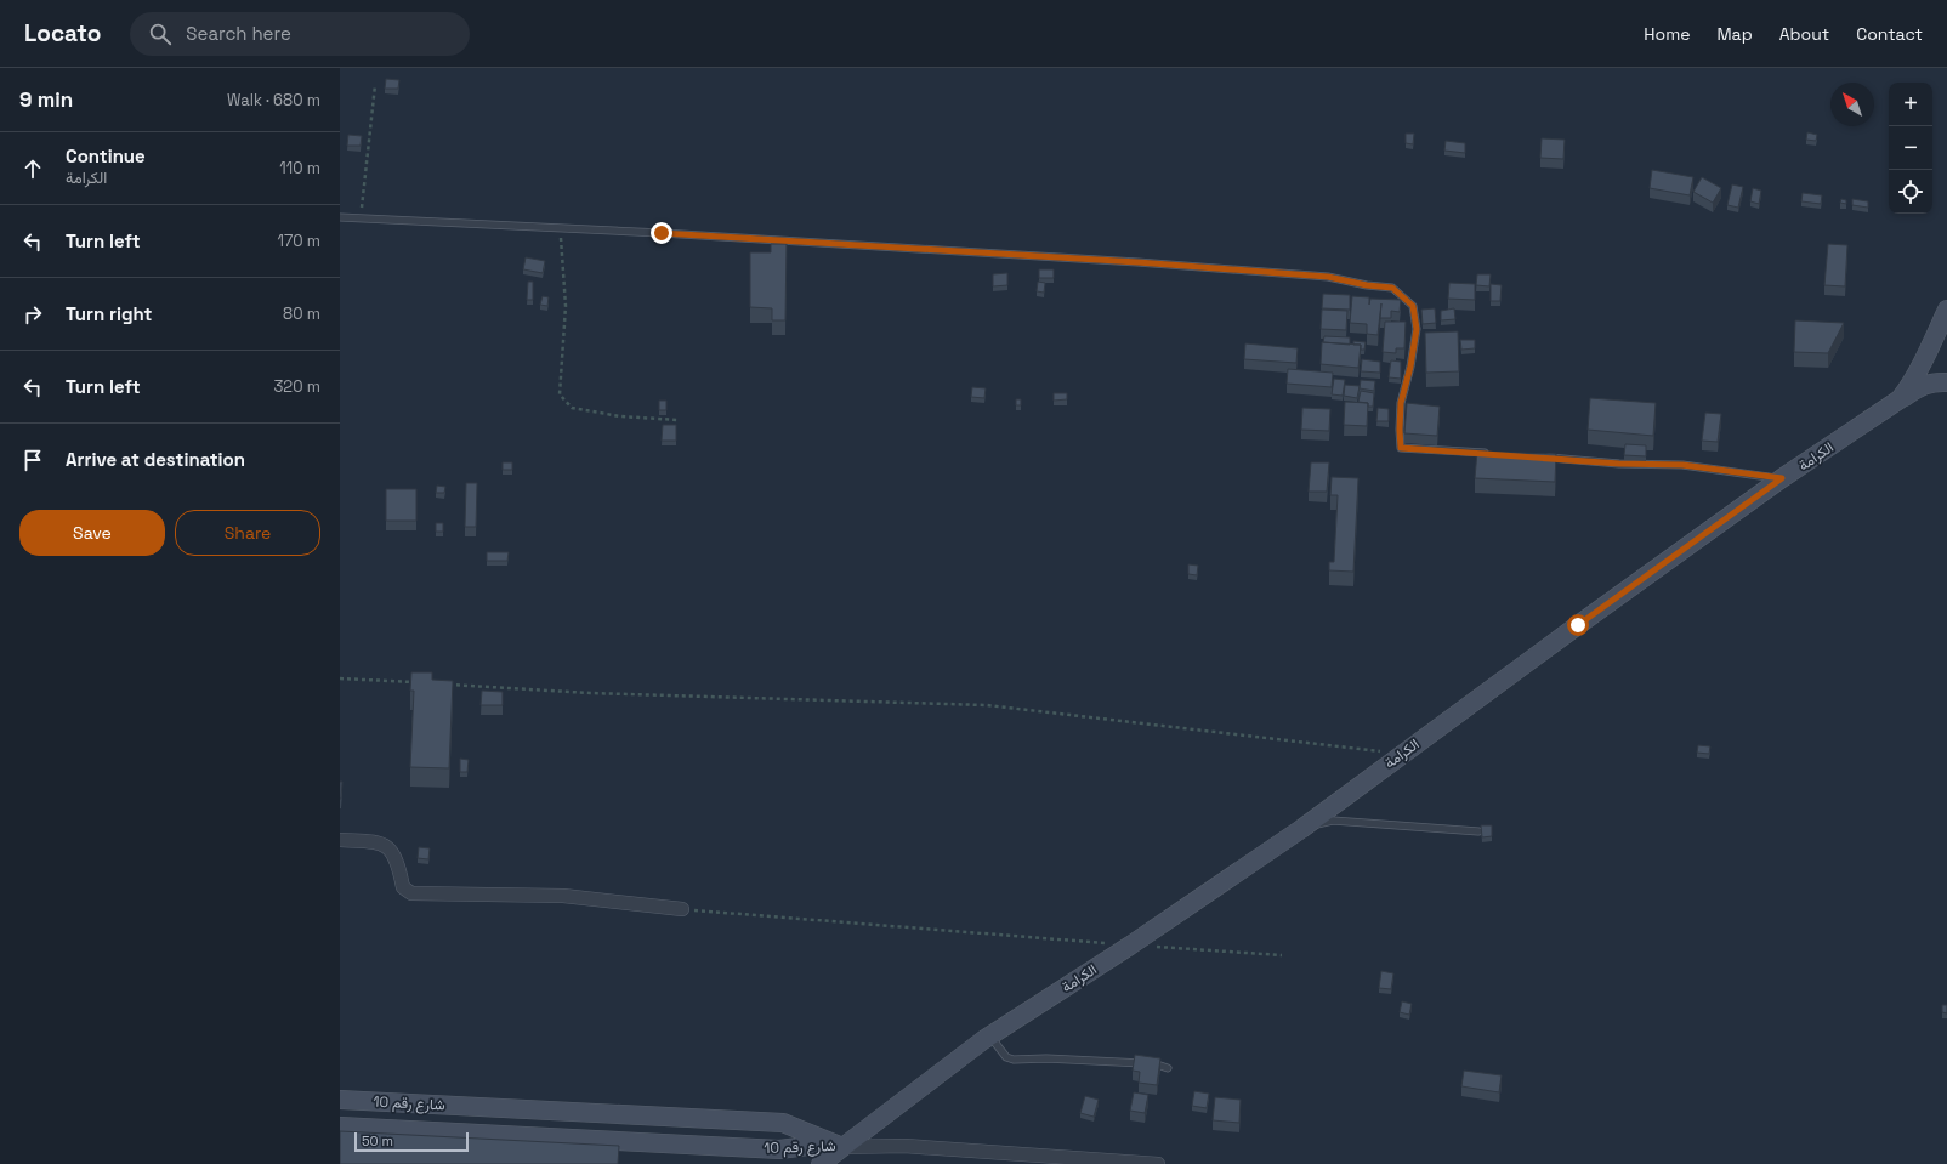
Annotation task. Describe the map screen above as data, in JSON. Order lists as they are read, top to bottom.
{
  "streets": {
    "main road": ["الكرامة", "شارع رقم 10"]
  },
  "crossings": [
    ["الكرامة", "شارع رقم 10"]
  ],
  "scale_bar": "50 m",
  "north": "top left",
  "page": {
    "header": "Locato",
    "search": "Search here",
    "nav": [
      "Home",
      "Map",
      "About",
      "Contact"
    ],
    "heading": ["9 min", "Walk · 680 m"],
    "map_buttons": ["+", "−"],
    "list": [
      ["Continue", "الكرامة", "110 m"],
      ["Turn left", "170 m"],
      ["Turn right", "80 m"],
      ["Turn left", "320 m"],
      "Arrive at destination"
    ],
    "buttons": ["Save", "Share"],
    "scale": "50 m"
  }
}
